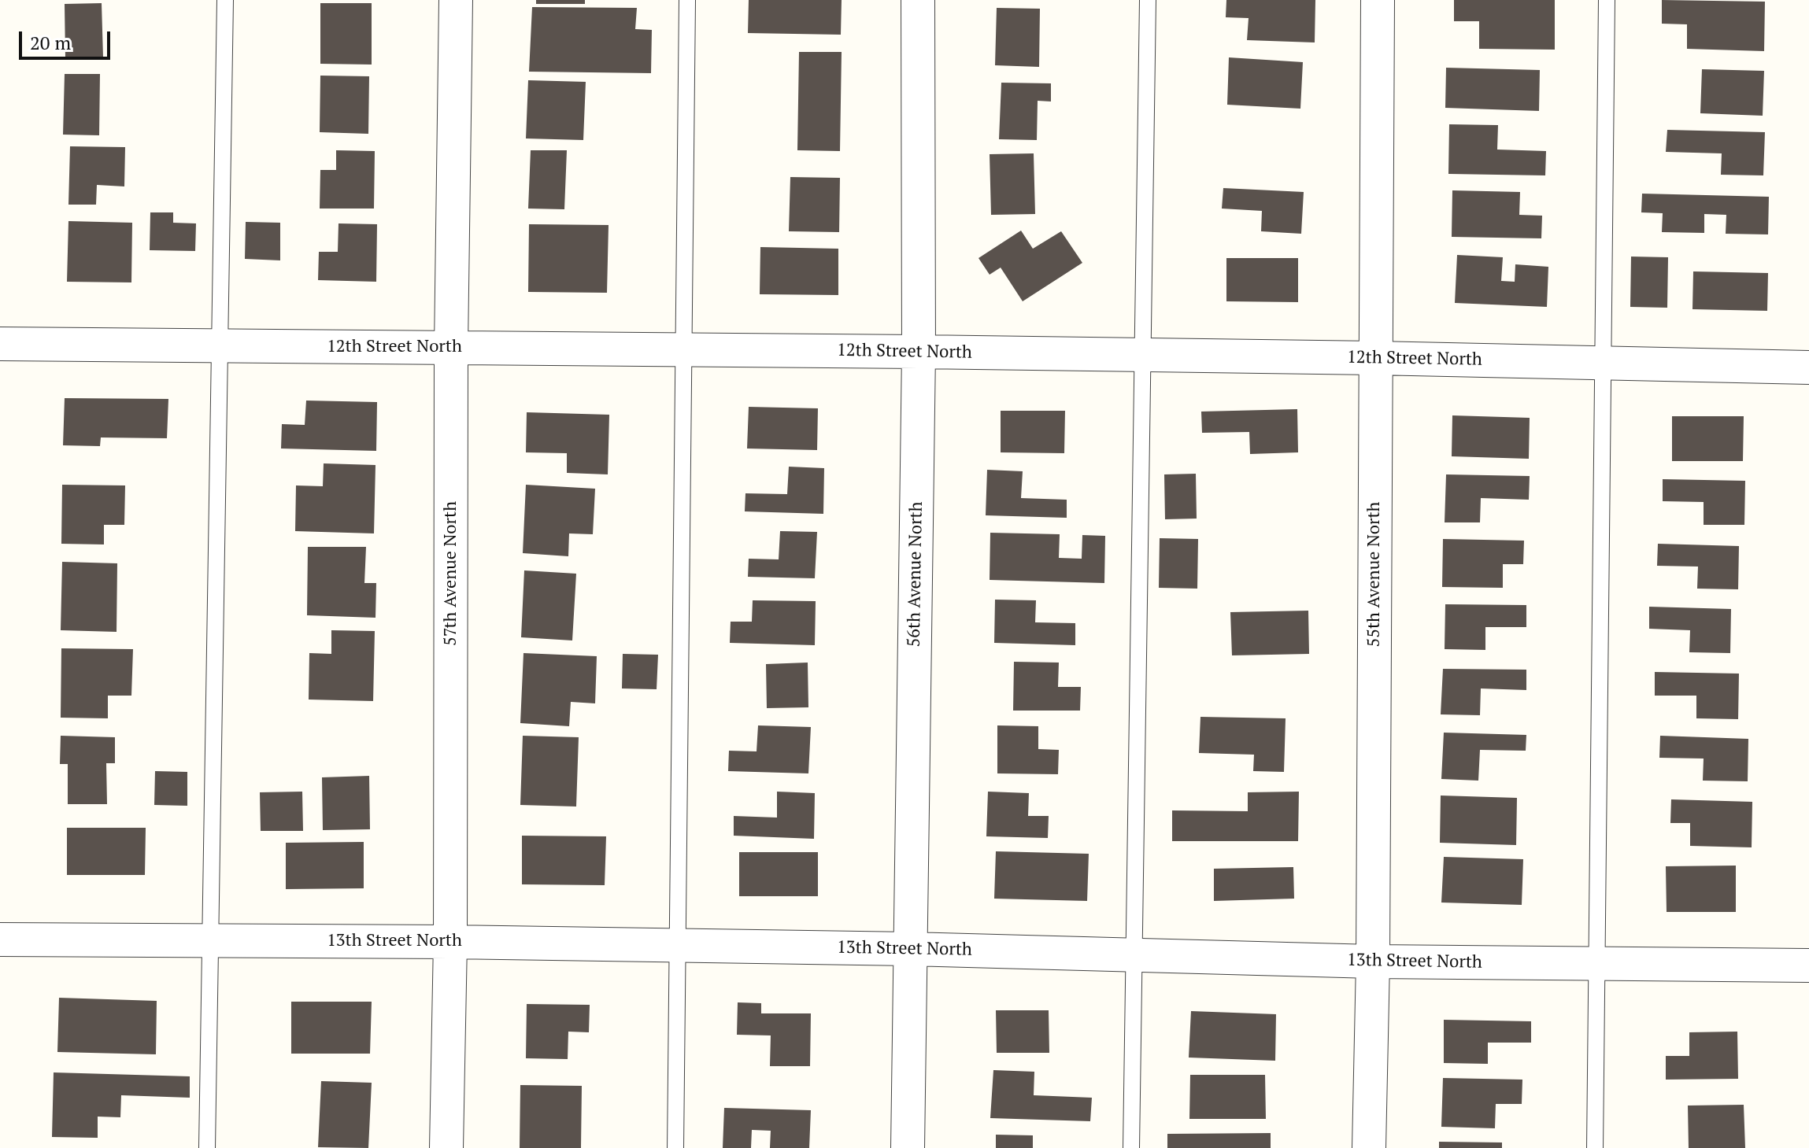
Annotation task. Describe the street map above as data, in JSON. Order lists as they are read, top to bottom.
{
  "streets": {
    "street": [
      "12th Street North",
      "57th Avenue North",
      "56th Avenue North",
      "55th Avenue North",
      "13th Street North"
    ]
  },
  "crossings": [
    ["12th Street North", "57th Avenue North"],
    ["12th Street North", "56th Avenue North"],
    ["12th Street North", "55th Avenue North"],
    ["57th Avenue North", "13th Street North"],
    ["56th Avenue North", "13th Street North"],
    ["55th Avenue North", "13th Street North"]
  ],
  "scale_bar": "20 m"
}
